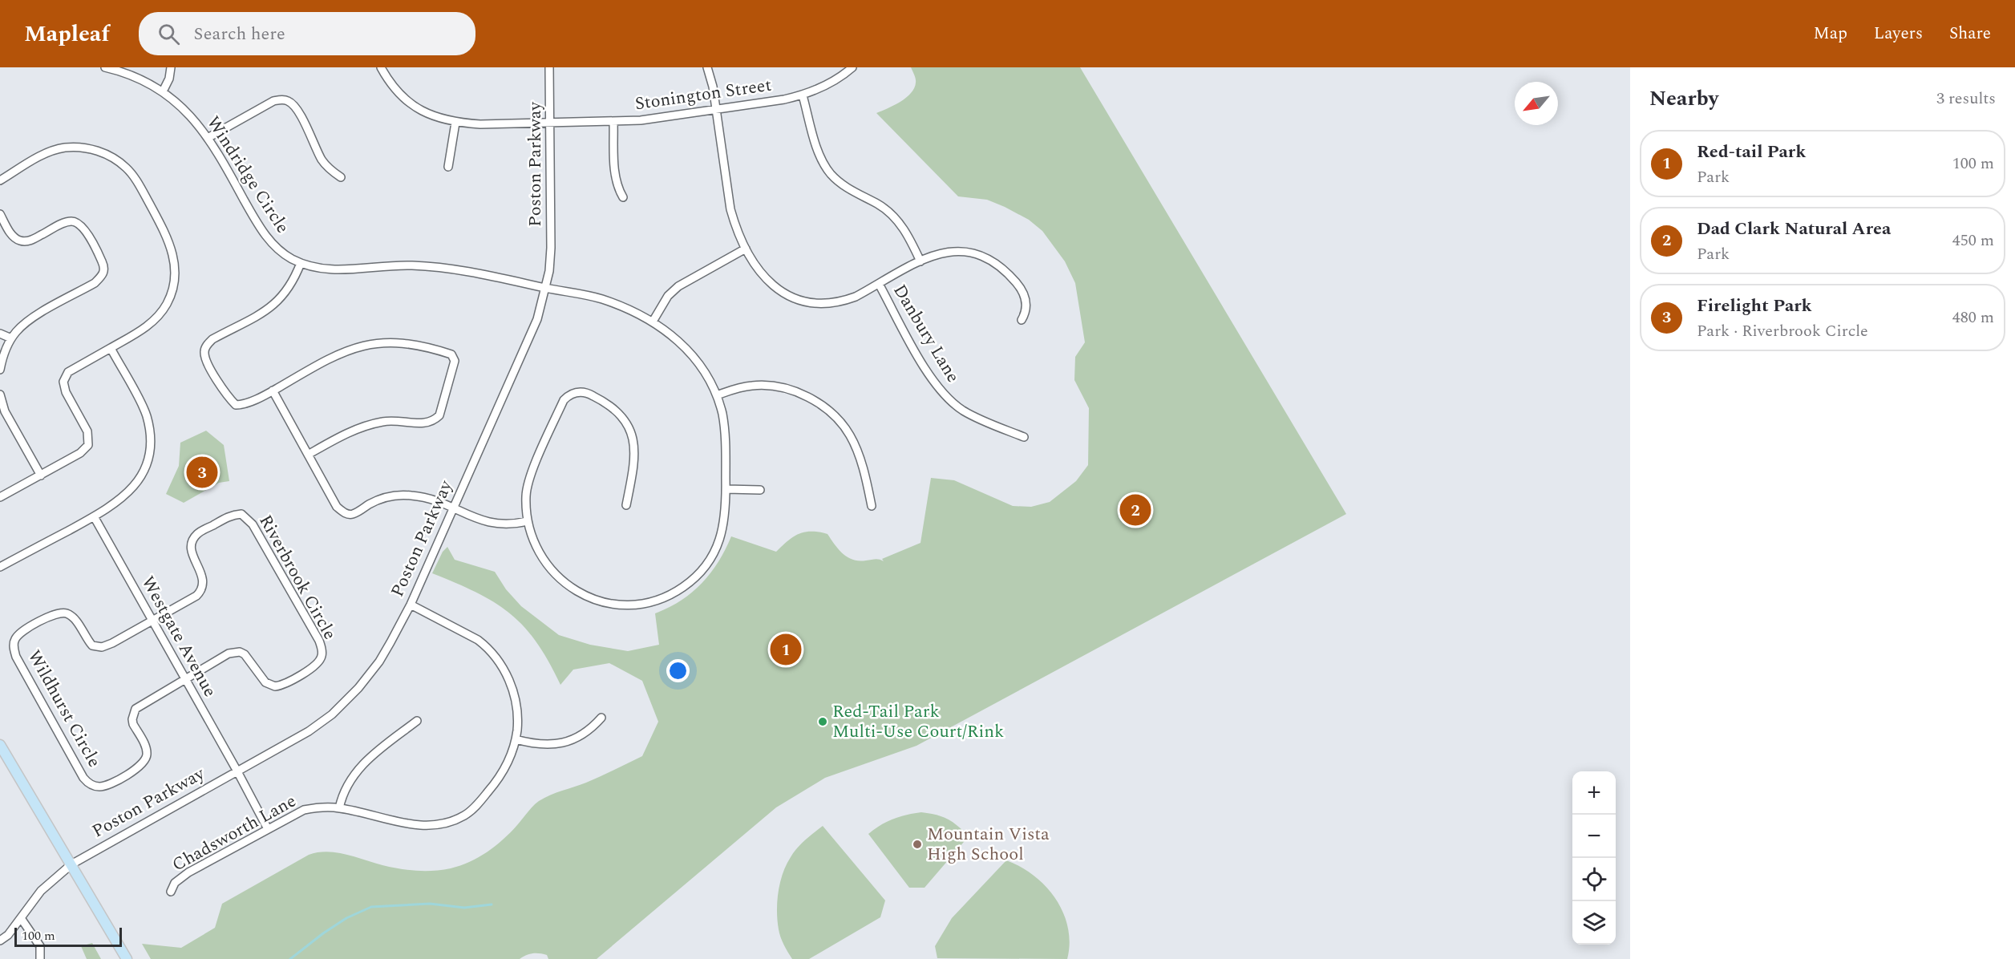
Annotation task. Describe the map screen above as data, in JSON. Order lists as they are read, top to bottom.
{
  "streets": {
    "street": [
      "Stonington Street",
      "Poston Parkway",
      "Windridge Circle",
      "Danbury Lane",
      "Riverbrook Circle",
      "Westgate Avenue",
      "Wildhurst Circle",
      "Chadsworth Lane"
    ]
  },
  "crossings": [
    ["Stonington Street", "Poston Parkway"],
    ["Poston Parkway", "Windridge Circle"],
    ["Poston Parkway", "Westgate Avenue"],
    ["Poston Parkway", "Chadsworth Lane"],
    ["Riverbrook Circle", "Westgate Avenue"],
    ["Riverbrook Circle", "Wildhurst Circle"],
    ["Westgate Avenue", "Wildhurst Circle"],
    ["Westgate Avenue", "Chadsworth Lane"]
  ],
  "places": ["Red-Tail Park Multi-Use Court/Rink", "Mountain Vista High School"],
  "scale_bar": "100 m",
  "north": "bottom left",
  "page": {
    "header": "Mapleaf",
    "search": "Search here",
    "nav": ["Map", "Layers", "Share"],
    "heading": ["Nearby", "3 results"],
    "list": [
      {
        "mark": "1",
        "name": "Red-tail Park",
        "note": "Park",
        "value": "100 m"
      },
      {
        "mark": "2",
        "name": "Dad Clark Natural Area",
        "note": "Park",
        "value": "450 m"
      },
      {
        "mark": "3",
        "name": "Firelight Park",
        "note": "Park · Riverbrook Circle",
        "value": "480 m"
      }
    ],
    "pins": ["3", "2", "1"],
    "map_buttons": ["+", "−"],
    "scale": "100 m"
  }
}
